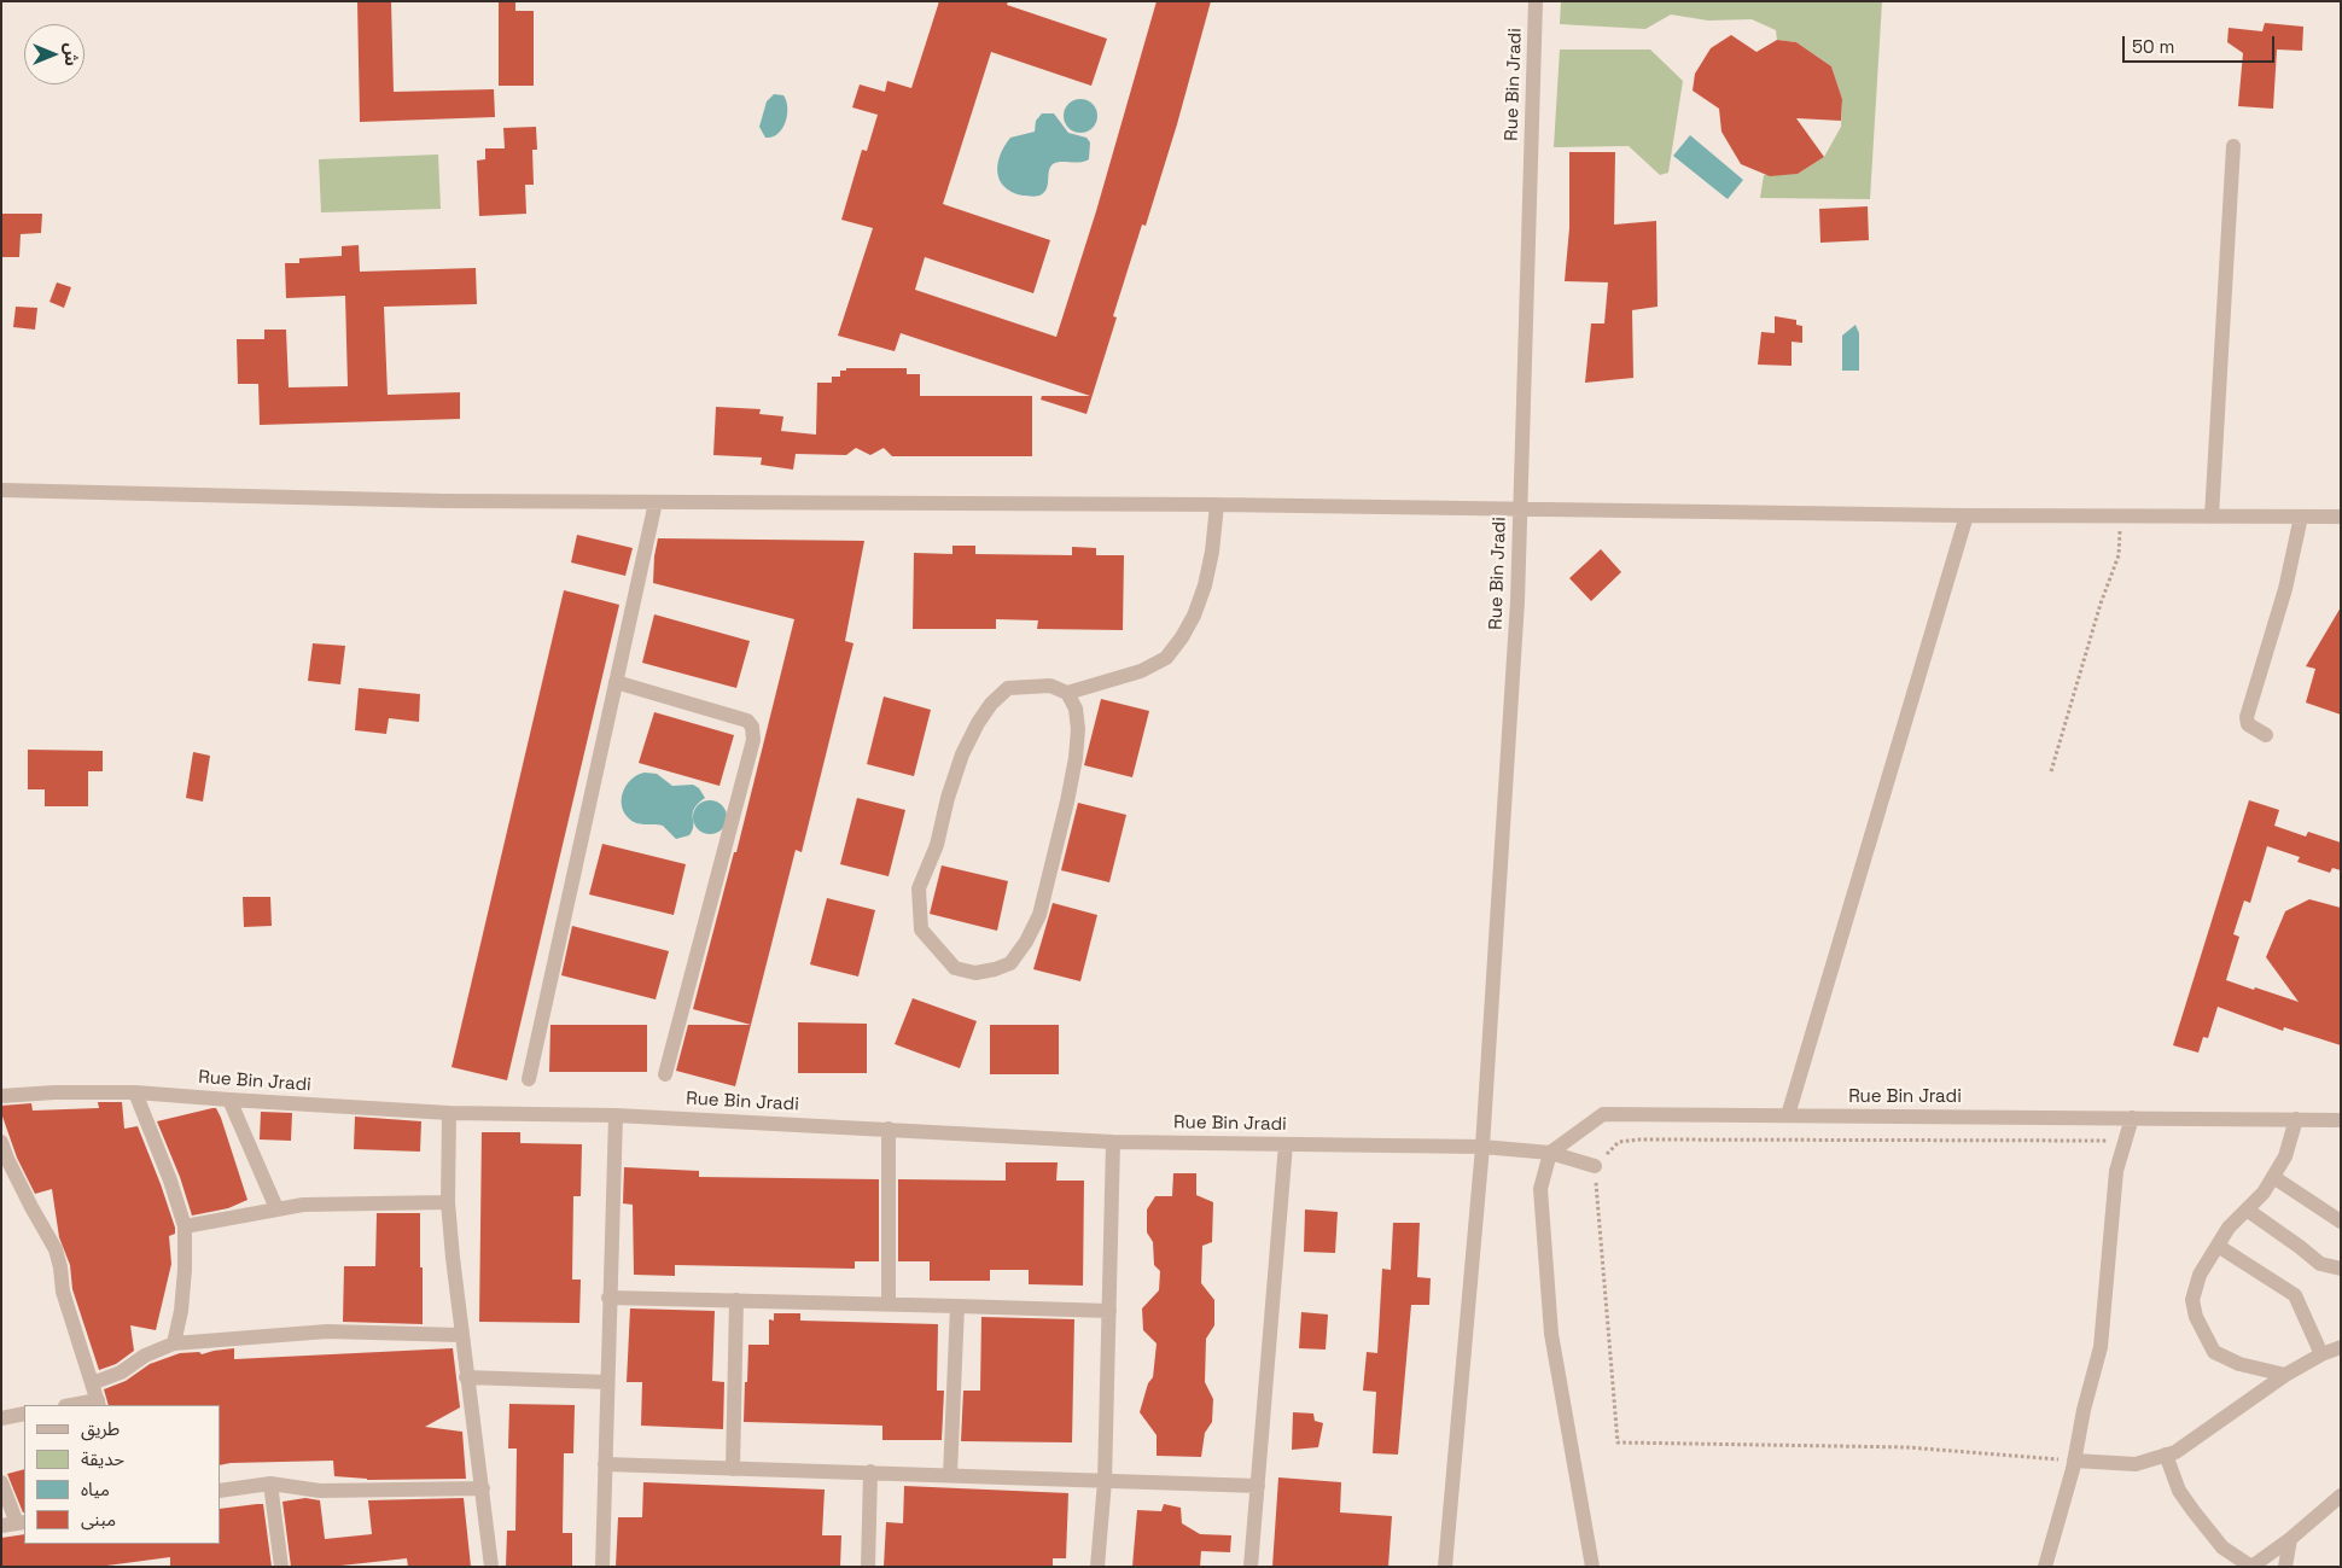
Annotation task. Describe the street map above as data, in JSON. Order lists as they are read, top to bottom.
{
  "streets": {
    "street": ["Rue Bin Jradi"]
  },
  "legend": [
    "طريق",
    "حديقة",
    "مياه",
    "مبنى"
  ],
  "scale_bar": "50 m",
  "north": "right"
}
